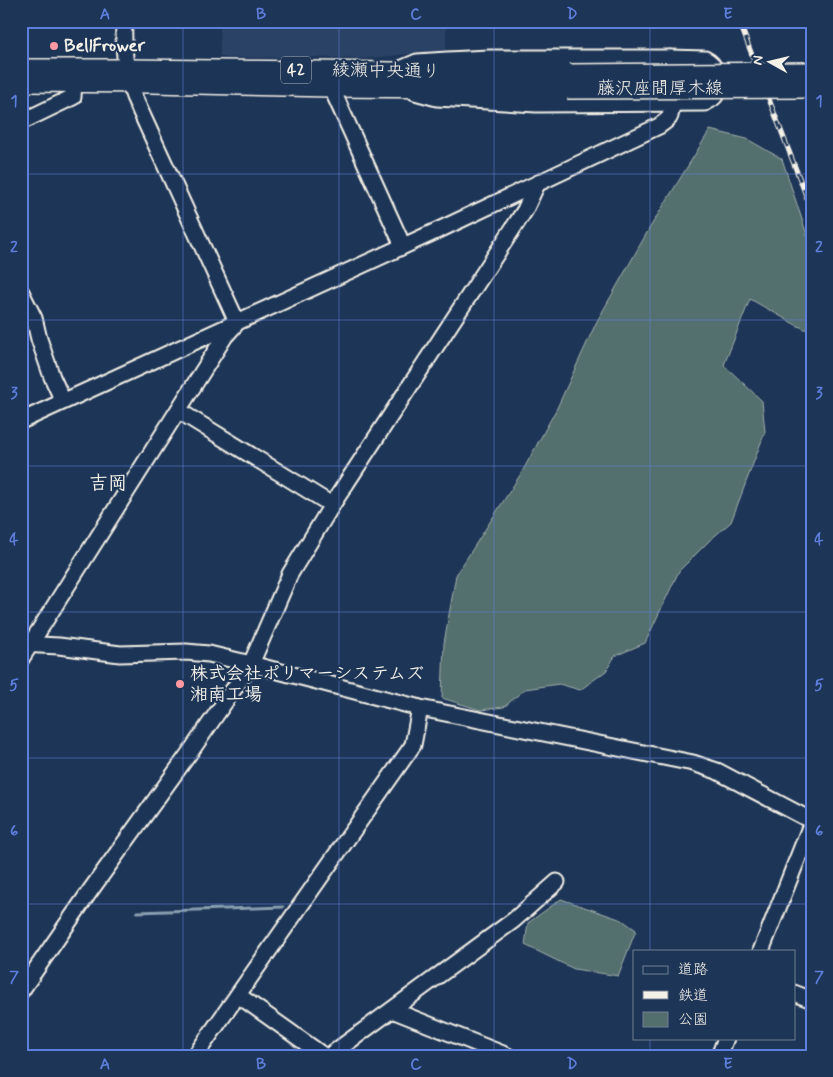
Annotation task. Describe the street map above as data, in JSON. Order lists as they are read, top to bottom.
{
  "streets": {
    "main road": ["42", "綾瀬中央通り", "藤沢座間厚木線"]
  },
  "crossings": [
    ["綾瀬中央通り", "藤沢座間厚木線"]
  ],
  "districts": ["吉岡"],
  "places": ["BellFrower", "株式会社ポリマーシステムズ 湘南工場"],
  "legend": ["道路", "鉄道", "公園"],
  "north": "left",
  "grid": {
    "columns": [
      "A",
      "B",
      "C",
      "D",
      "E"
    ],
    "rows": [
      "1",
      "2",
      "3",
      "4",
      "5",
      "6",
      "7"
    ]
  }
}
